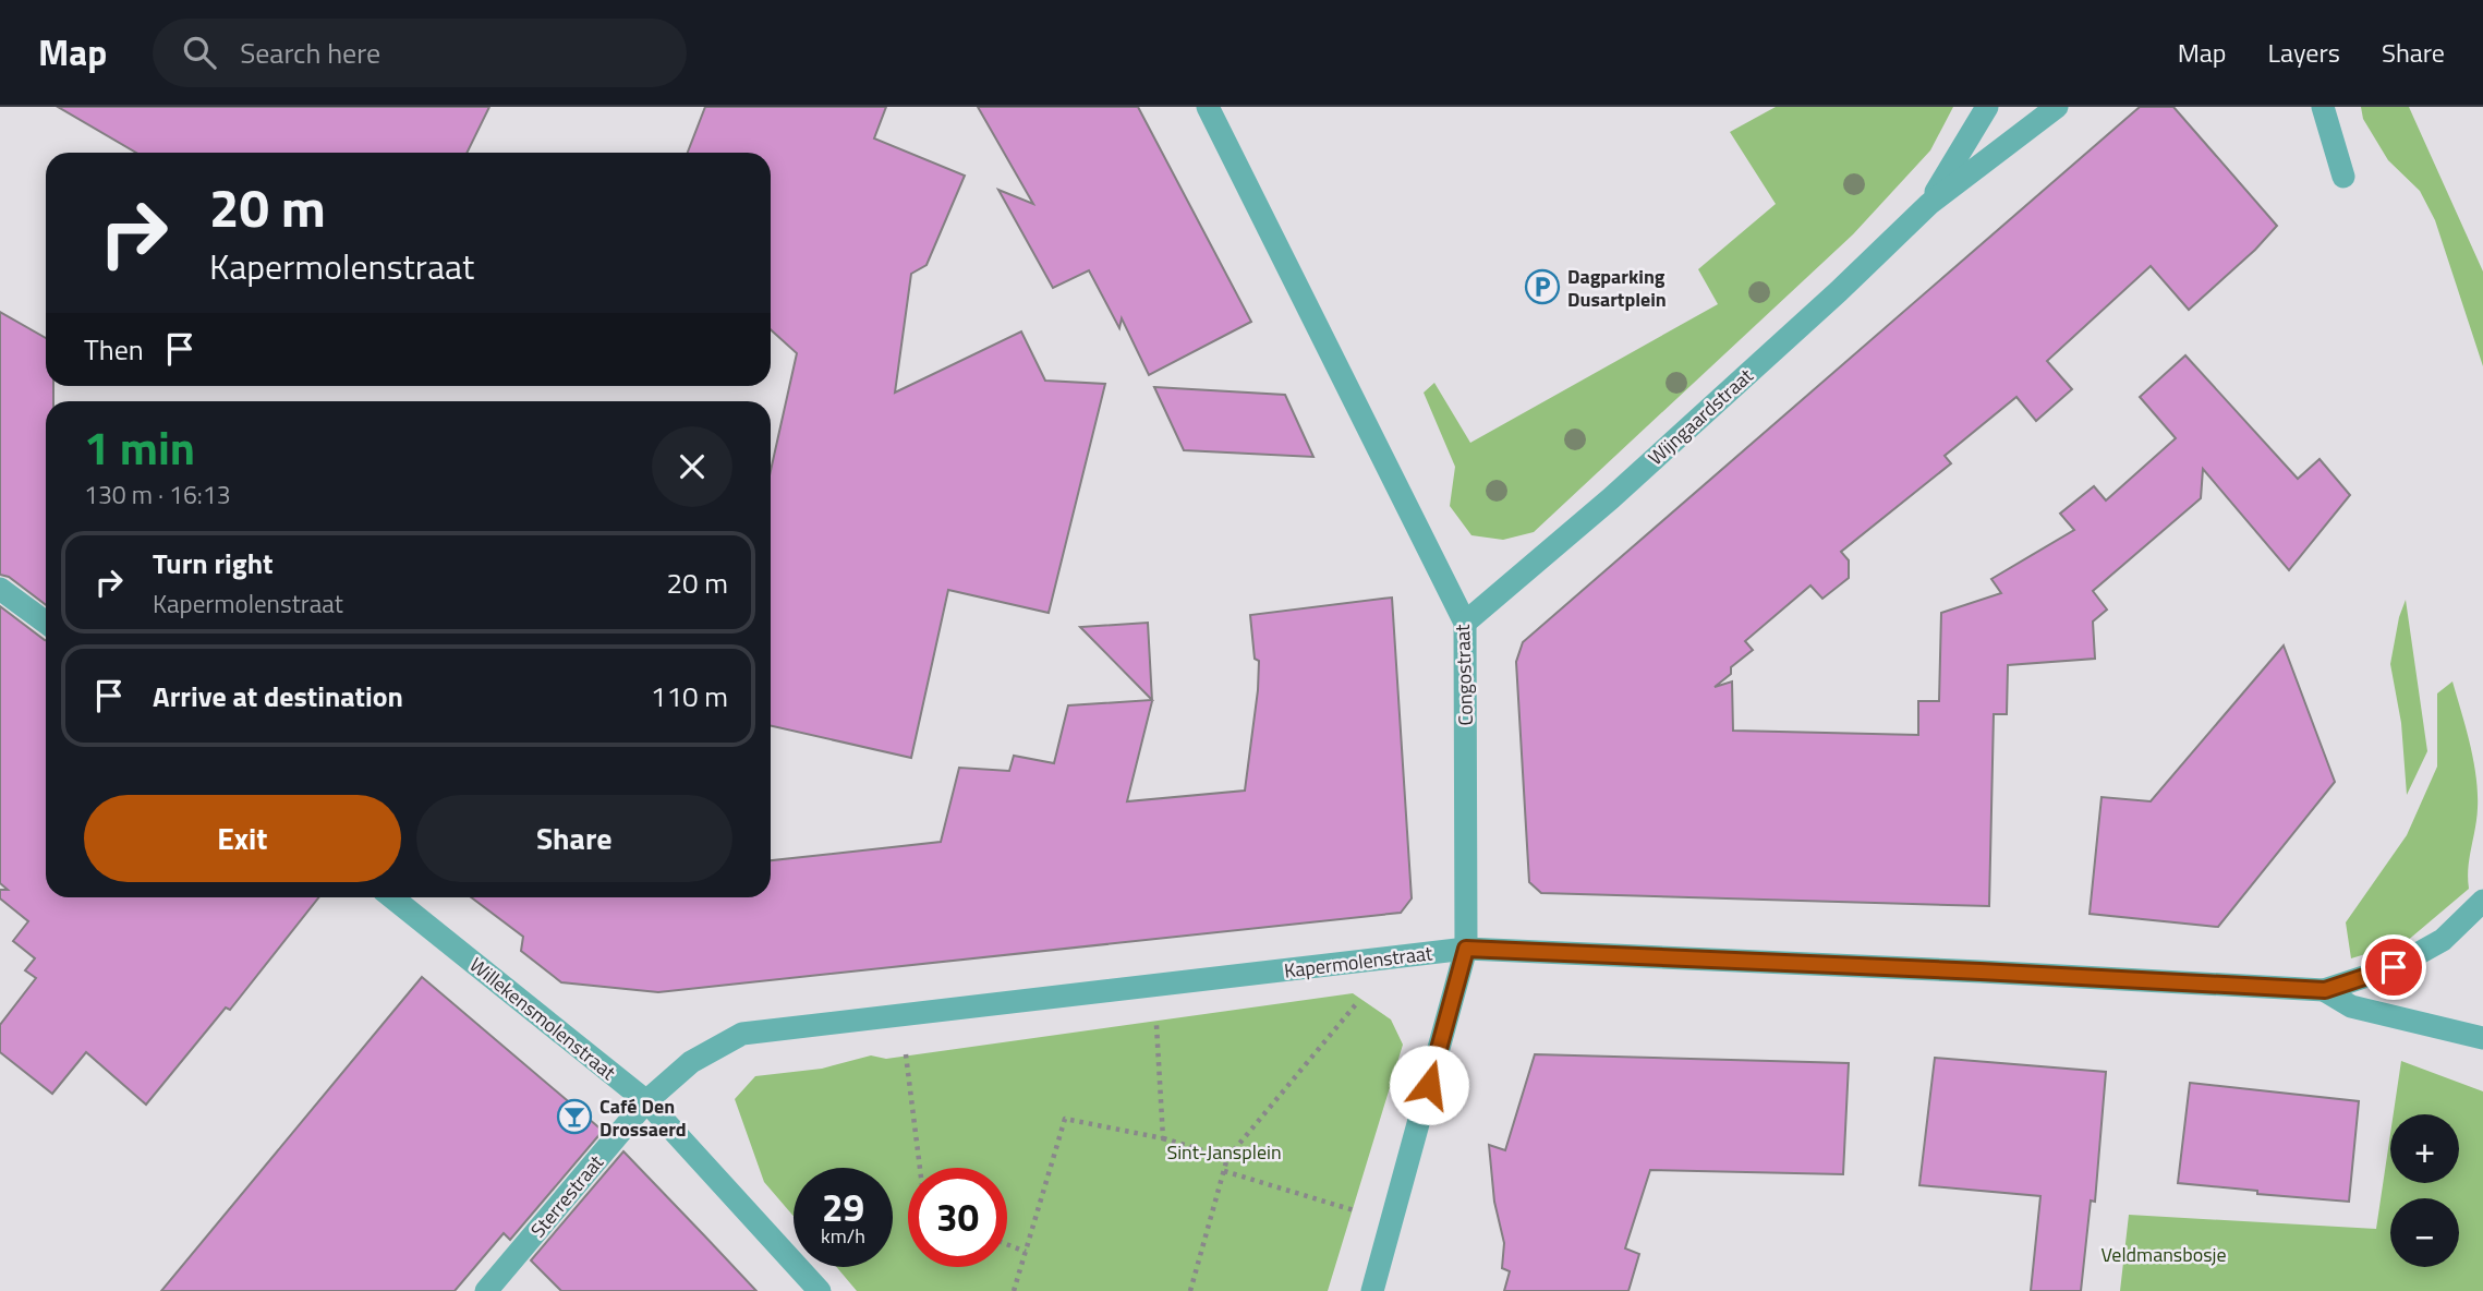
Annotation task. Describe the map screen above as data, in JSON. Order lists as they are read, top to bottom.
{
  "streets": {
    "street": [
      "Wijngaardstraat",
      "Congostraat",
      "Kapermolenstraat",
      "Willekensmolenstraat",
      "Sterrestraat"
    ]
  },
  "crossings": [
    ["Wijngaardstraat", "Congostraat"],
    ["Congostraat", "Kapermolenstraat"],
    ["Kapermolenstraat", "Willekensmolenstraat"],
    ["Kapermolenstraat", "Sterrestraat"],
    ["Willekensmolenstraat", "Sterrestraat"]
  ],
  "parks": ["Sint-Jansplein", "Veldmansbosje"],
  "places": {
    "parking": ["Dagparking Dusartplein"],
    "bar": ["Café Den Drossaerd"]
  },
  "page": {
    "header": "Map",
    "search": "Search here",
    "nav": ["Map", "Layers", "Share"],
    "turn": ["20 m", "Kapermolenstraat"],
    "then": "Then",
    "heading": ["1 min", "130 m · 16:13"],
    "list": [
      {
        "name": "Turn right",
        "note": "Kapermolenstraat",
        "value": "20 m"
      },
      {
        "name": "Arrive at destination",
        "value": "110 m"
      }
    ],
    "buttons": ["Exit", "Share"],
    "map_buttons": ["+", "−"],
    "speed": "29 km/h",
    "limit": "30"
  }
}
